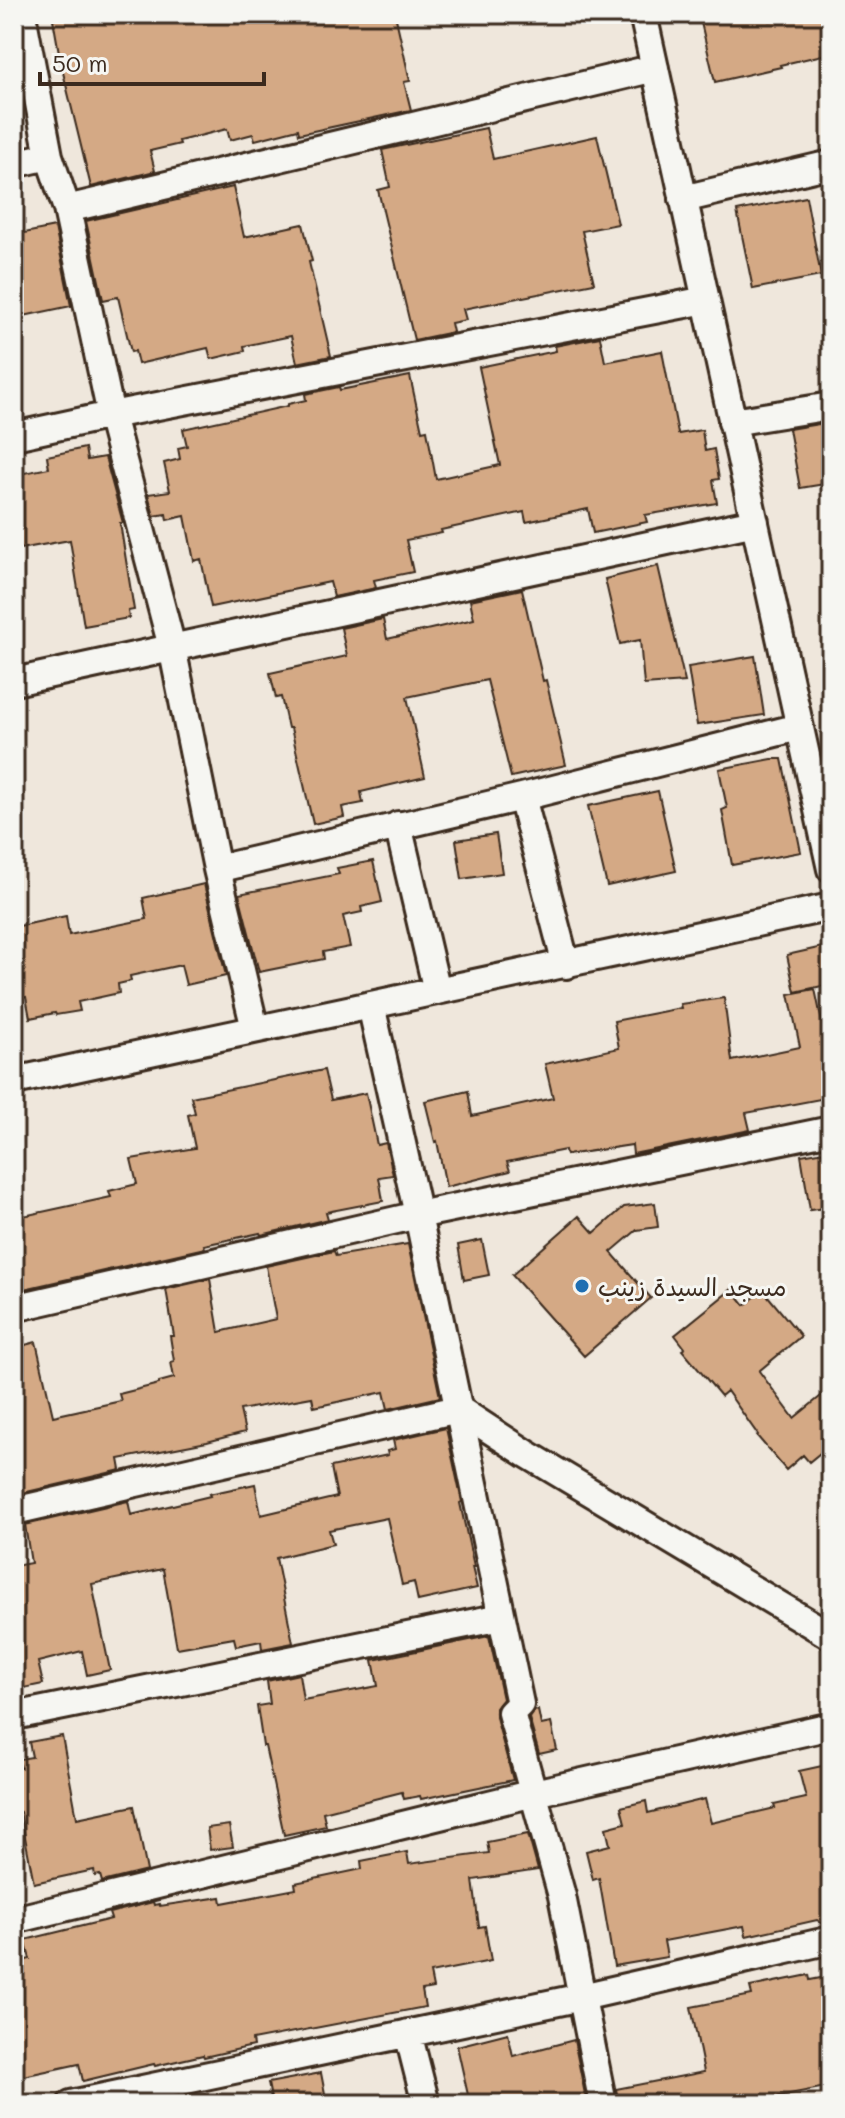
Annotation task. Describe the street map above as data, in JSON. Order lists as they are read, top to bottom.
{
  "places": ["مسجد السيدة زينب"],
  "scale_bar": "50 m"
}
